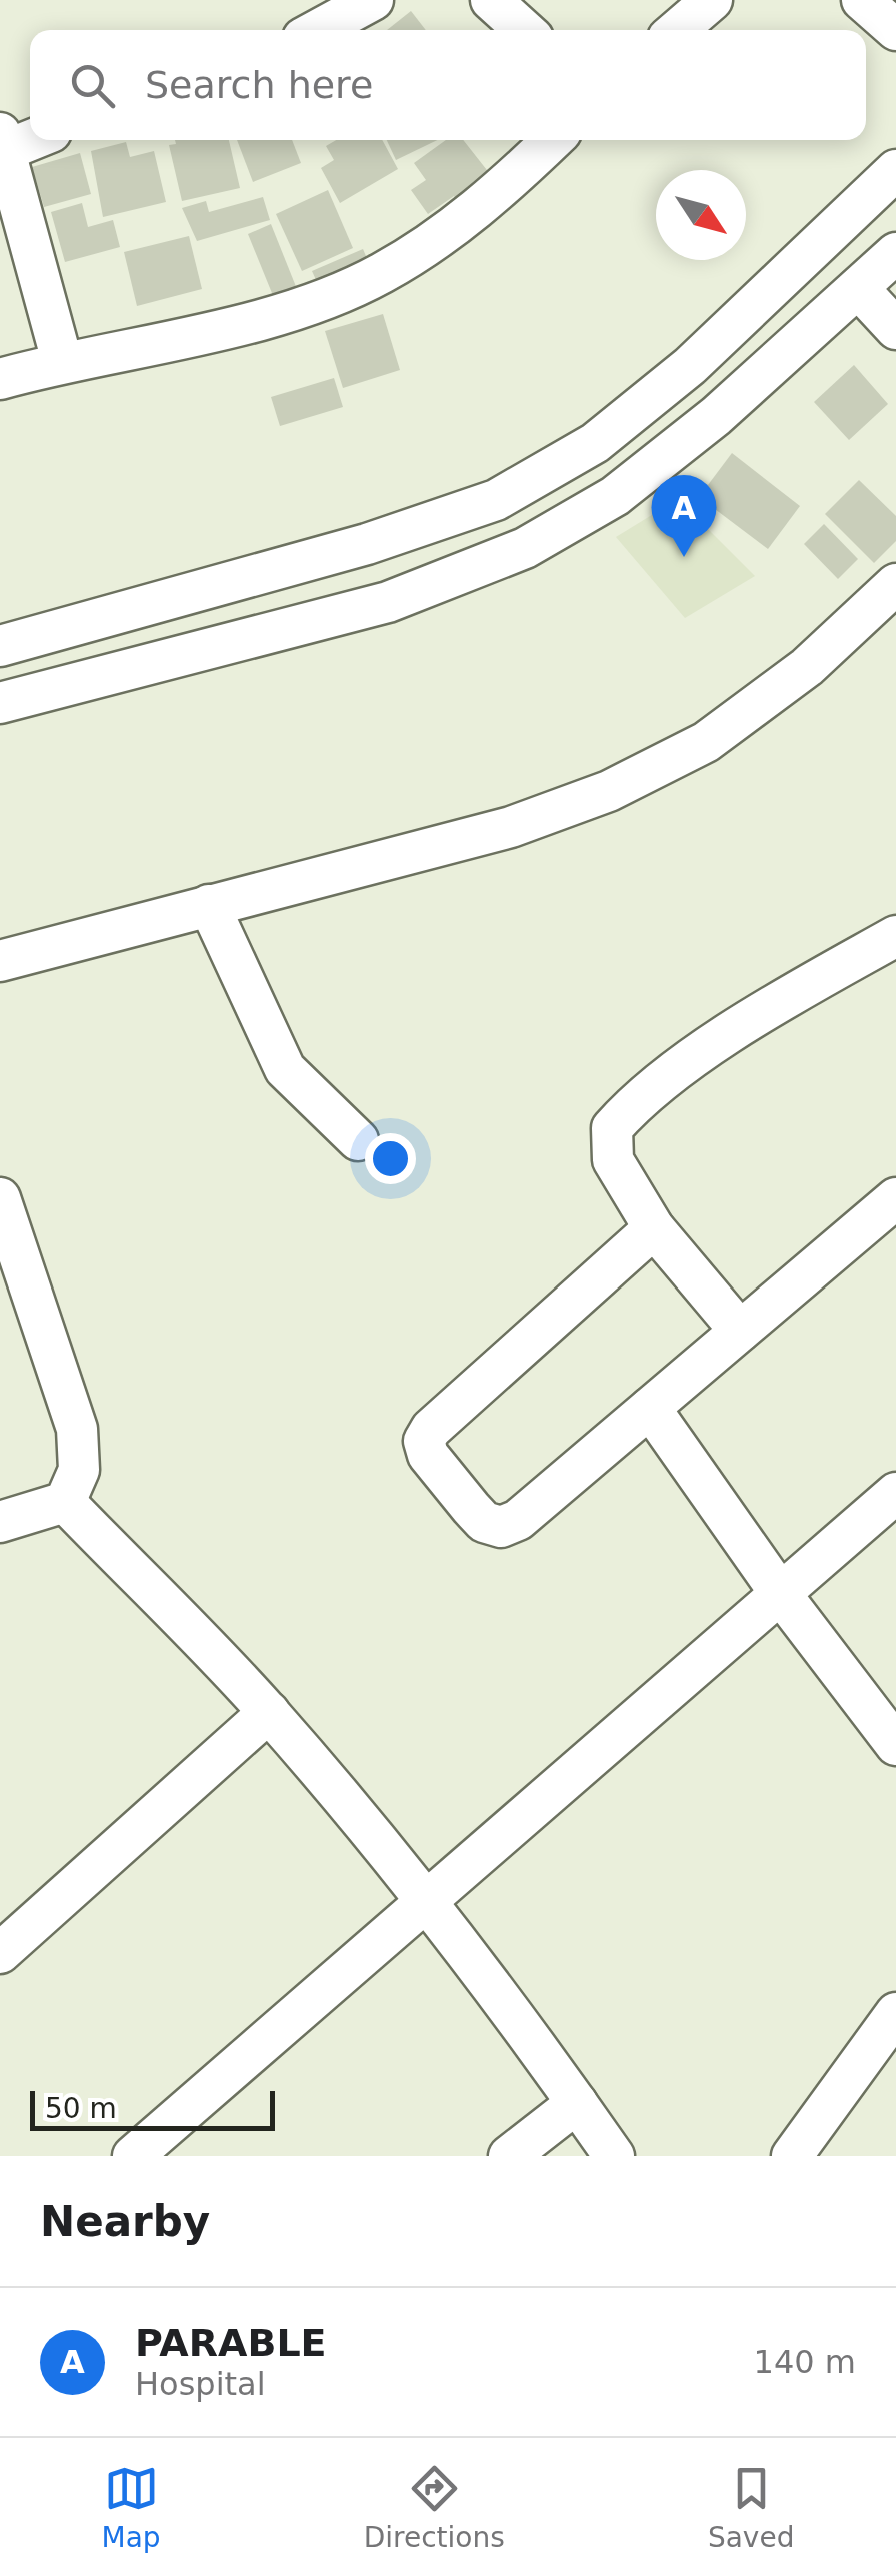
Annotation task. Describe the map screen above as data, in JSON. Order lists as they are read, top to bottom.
{
  "scale_bar": "50 m",
  "north": "bottom right",
  "page": {
    "search": "Search here",
    "pins": "A",
    "scale": "50 m",
    "heading": "Nearby",
    "list": [
      {
        "mark": "A",
        "name": "PARABLE",
        "note": "Hospital",
        "value": "140 m"
      }
    ],
    "nav": ["Map", "Directions", "Saved"]
  }
}
